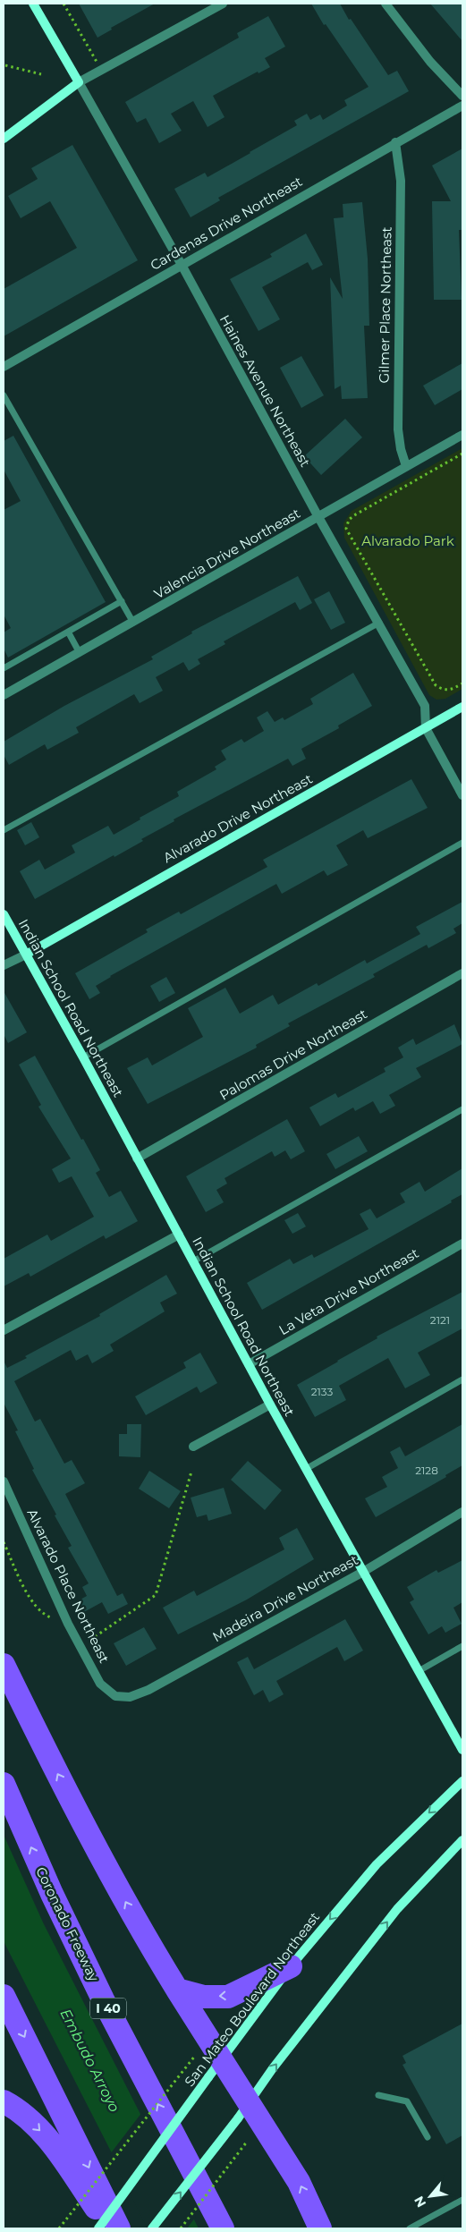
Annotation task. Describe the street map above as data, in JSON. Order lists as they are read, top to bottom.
{
  "streets": {
    "highway": ["Coronado Freeway", "I 40"],
    "street": [
      "Cardenas Drive Northeast",
      "Gilmer Place Northeast",
      "Haines Avenue Northeast",
      "Valencia Drive Northeast",
      "Alvarado Drive Northeast",
      "Indian School Road Northeast",
      "Palomas Drive Northeast",
      "La Veta Drive Northeast",
      "Alvarado Place Northeast",
      "Madeira Drive Northeast",
      "San Mateo Boulevard Northeast"
    ]
  },
  "crossings": [
    ["Cardenas Drive Northeast", "Gilmer Place Northeast"],
    ["Cardenas Drive Northeast", "Haines Avenue Northeast"],
    ["Gilmer Place Northeast", "Valencia Drive Northeast"],
    ["Haines Avenue Northeast", "Valencia Drive Northeast"],
    ["Haines Avenue Northeast", "Alvarado Drive Northeast"],
    ["Alvarado Drive Northeast", "Indian School Road Northeast"],
    ["Indian School Road Northeast", "Palomas Drive Northeast"],
    ["Indian School Road Northeast", "La Veta Drive Northeast"],
    ["Indian School Road Northeast", "Madeira Drive Northeast"],
    ["Alvarado Place Northeast", "Madeira Drive Northeast"]
  ],
  "water": ["Embudo Arroyo"],
  "parks": ["Alvarado Park"],
  "house_numbers": ["2121", "2133", "2128"],
  "north": "bottom left"
}
